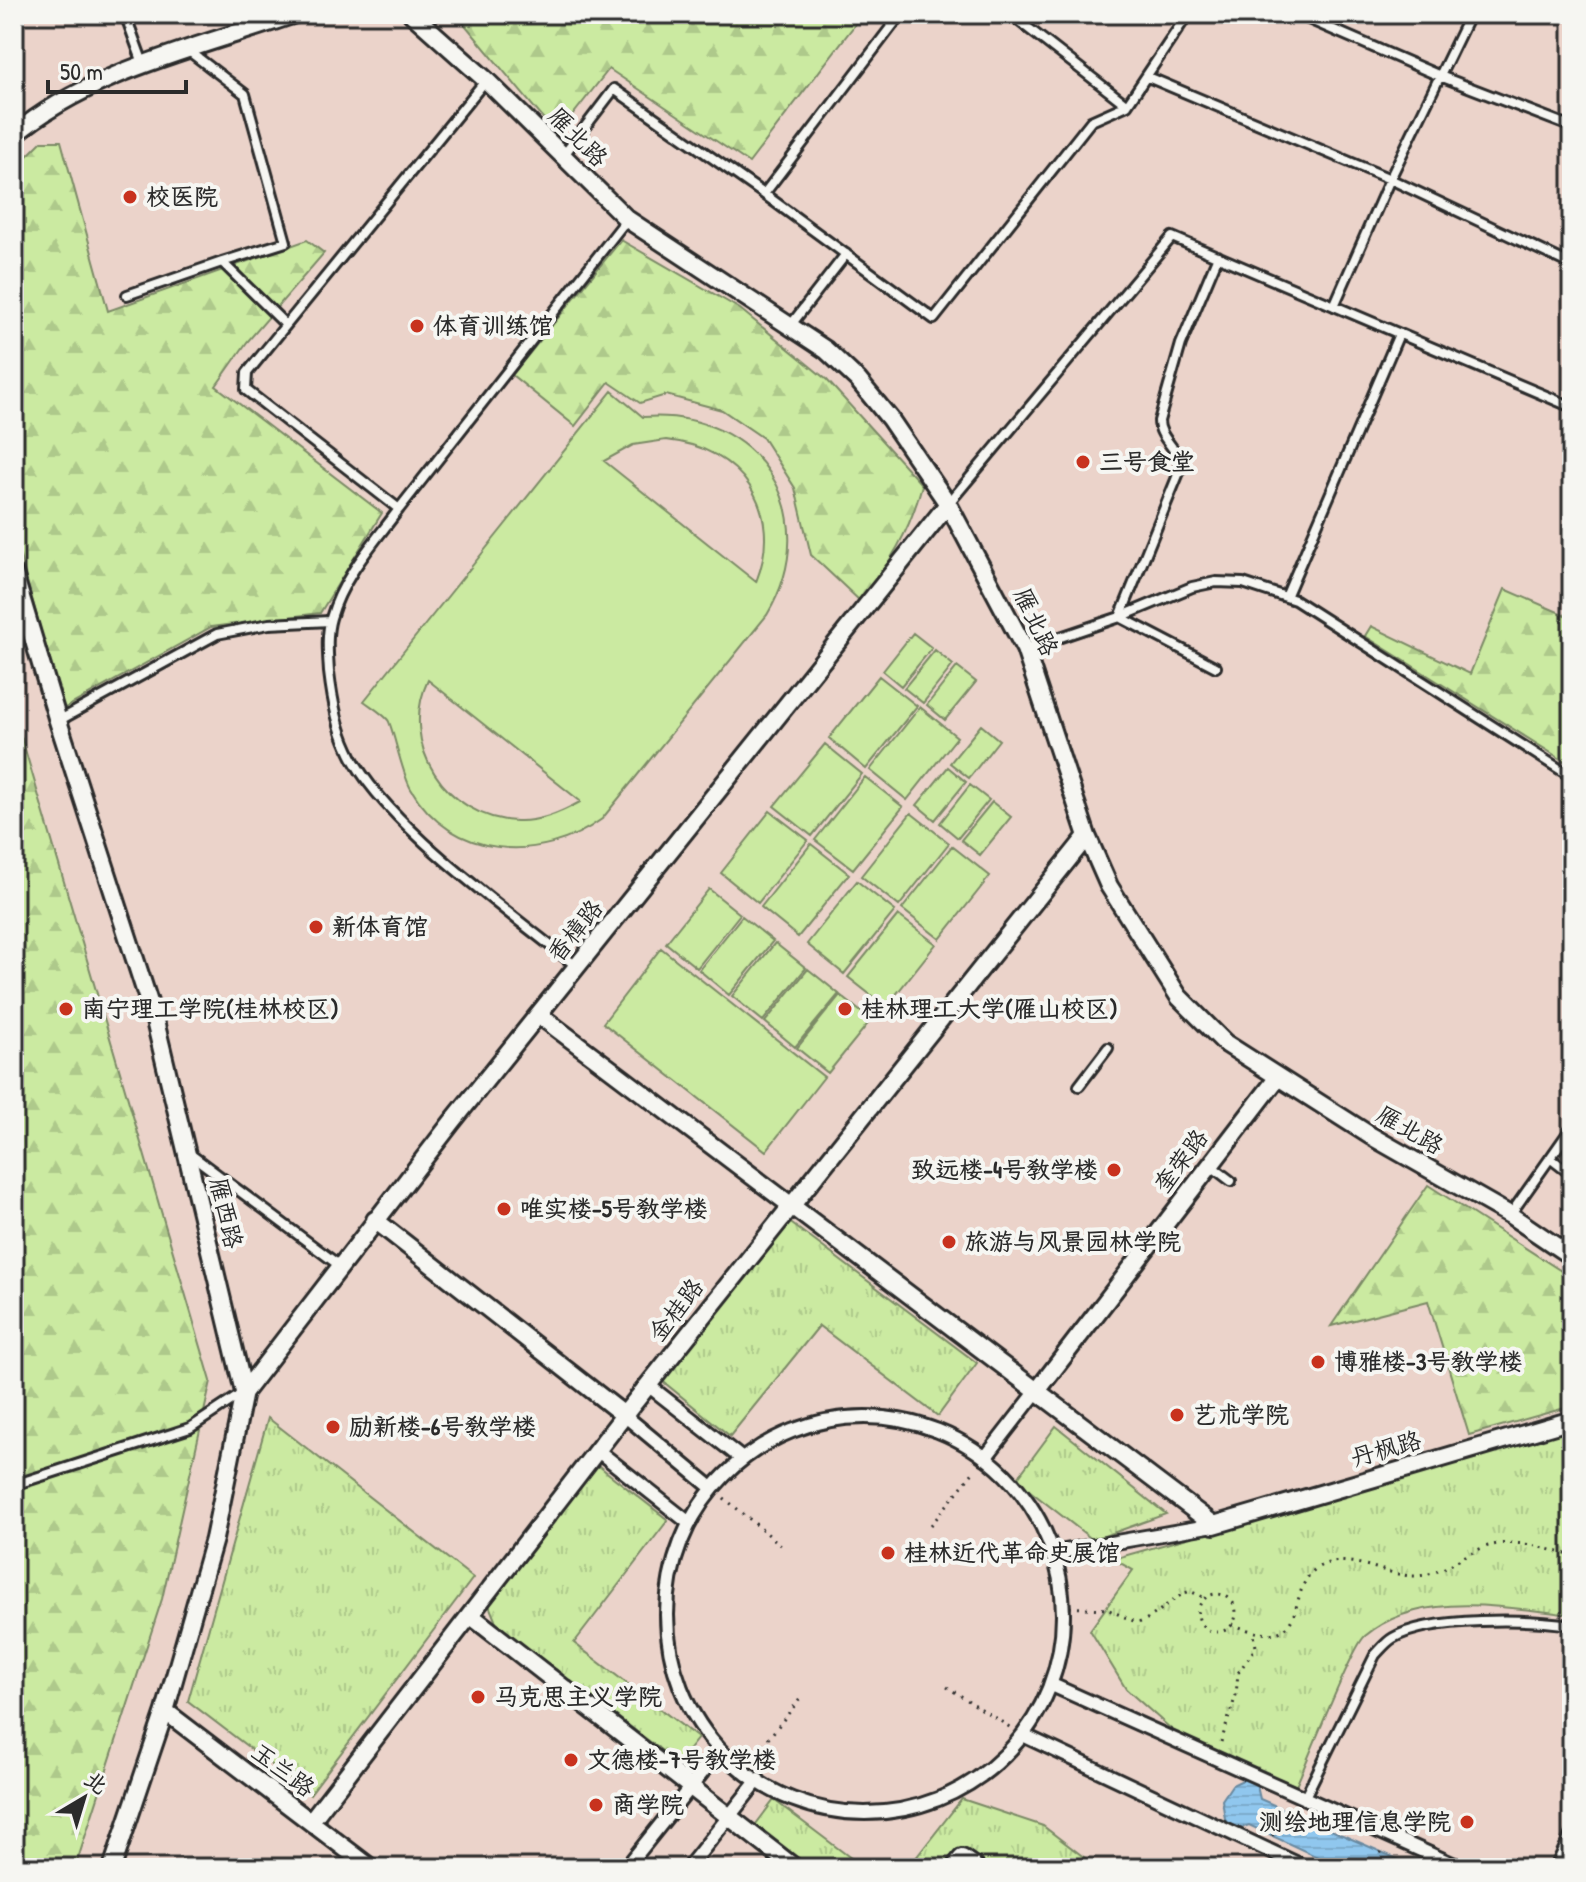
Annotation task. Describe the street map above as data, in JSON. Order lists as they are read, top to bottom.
{
  "streets": {
    "street": [
      "雁北路",
      "香樟路",
      "奎荣路",
      "雁西路",
      "金桂路",
      "丹枫路",
      "玉兰路"
    ]
  },
  "crossings": [
    ["雁北路", "香樟路"],
    ["雁北路", "奎荣路"],
    ["雁北路", "金桂路"],
    ["香樟路", "雁西路"],
    ["雁西路", "玉兰路"],
    ["金桂路", "玉兰路"]
  ],
  "places": [
    "校医院",
    "体育训练馆",
    "三号食堂",
    "新体育馆",
    "南宁理工学院(桂林校区)",
    "桂林理工大学(雁山校区)",
    "致远楼-4号教学楼",
    "唯实楼-5号教学楼",
    "旅游与风景园林学院",
    "博雅楼-3号教学楼",
    "艺术学院",
    "励新楼-6号教学楼",
    "桂林近代革命史展馆",
    "马克思主义学院",
    "文德楼-7号教学楼",
    "商学院",
    "测绘地理信息学院"
  ],
  "scale_bar": "50 m",
  "north": "top right"
}
